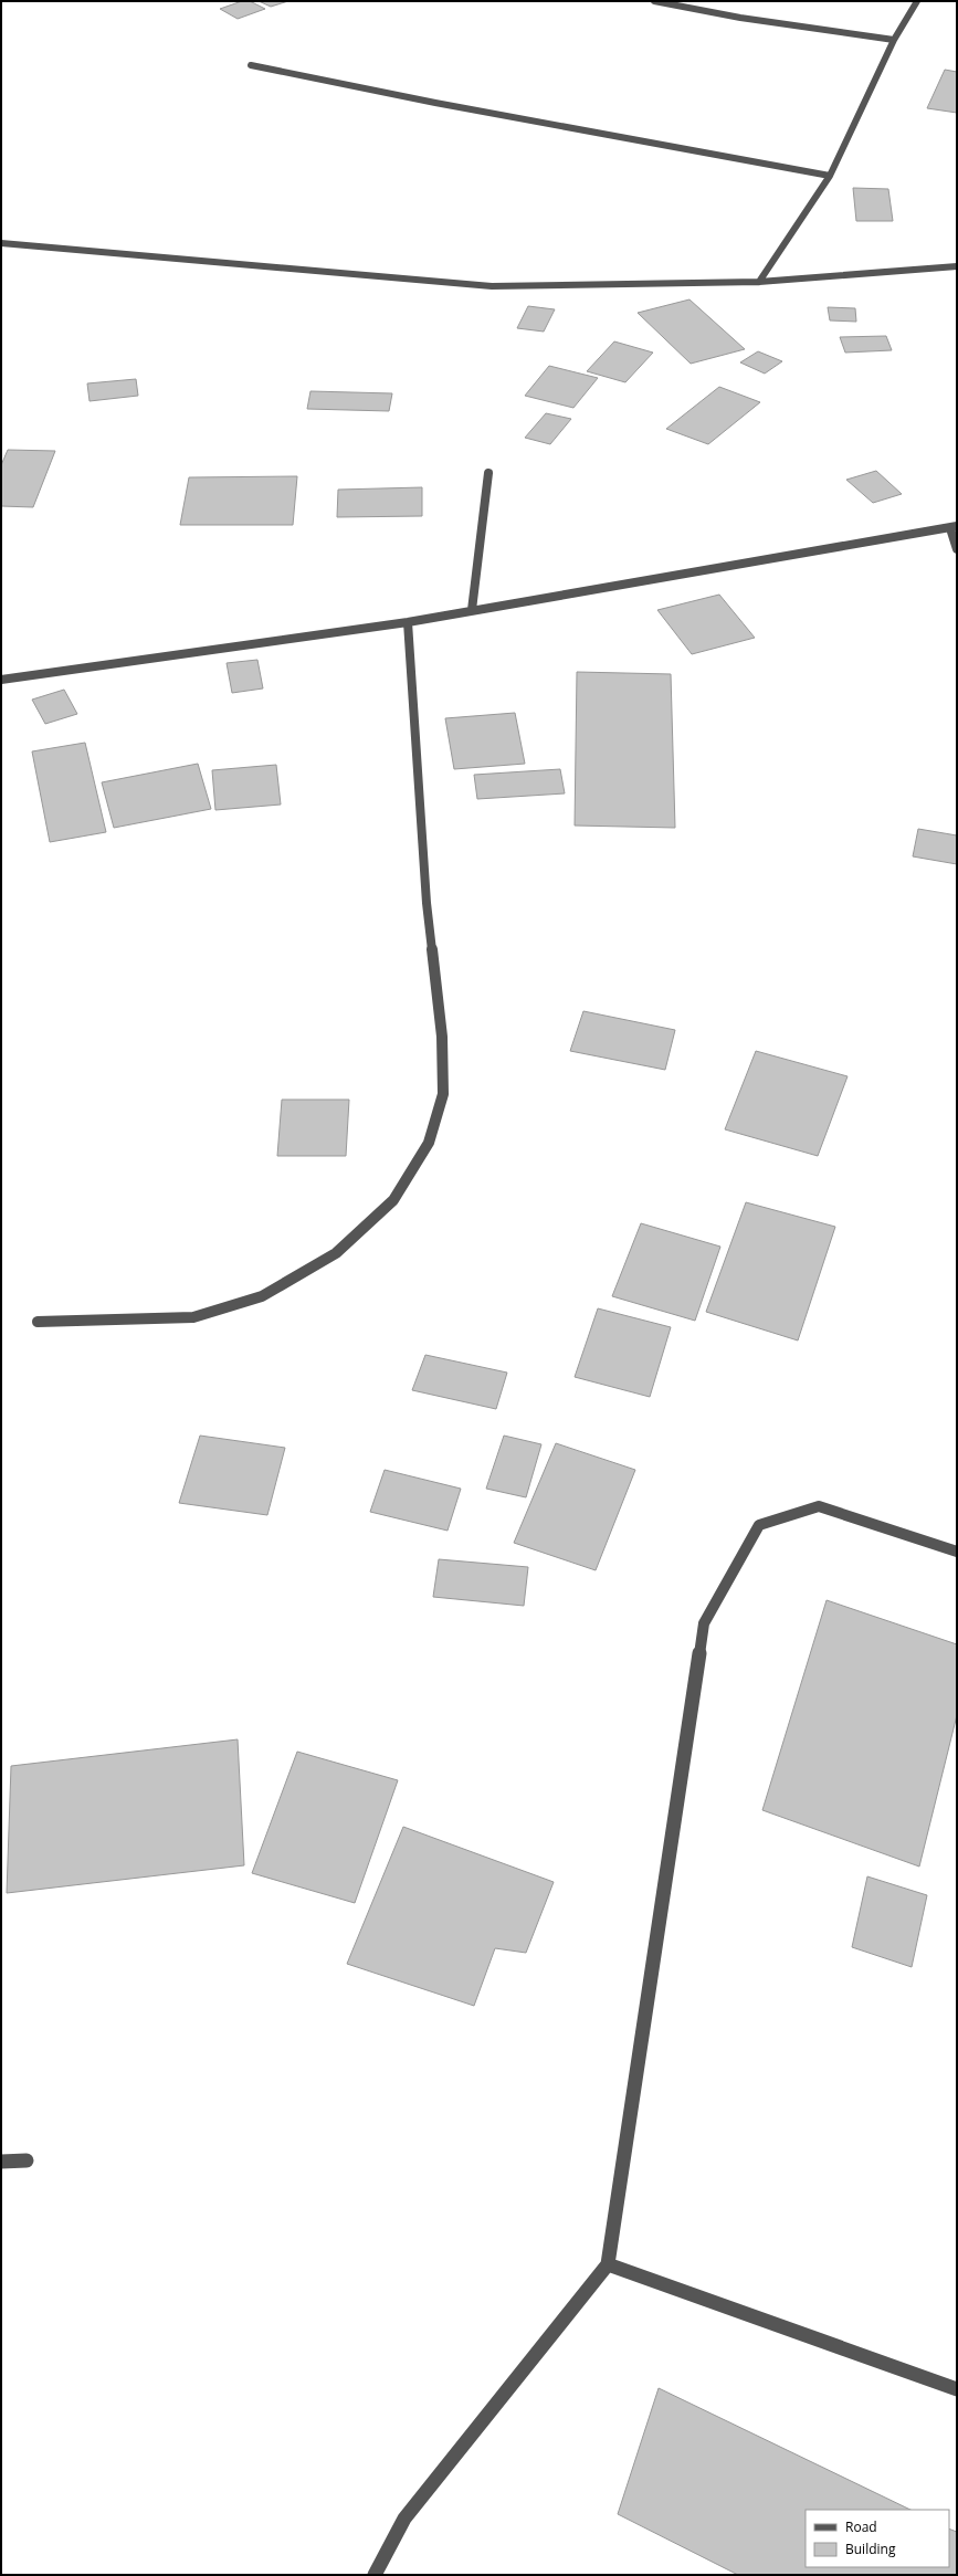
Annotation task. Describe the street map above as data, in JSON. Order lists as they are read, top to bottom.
{
  "legend": ["Road", "Building"]
}
